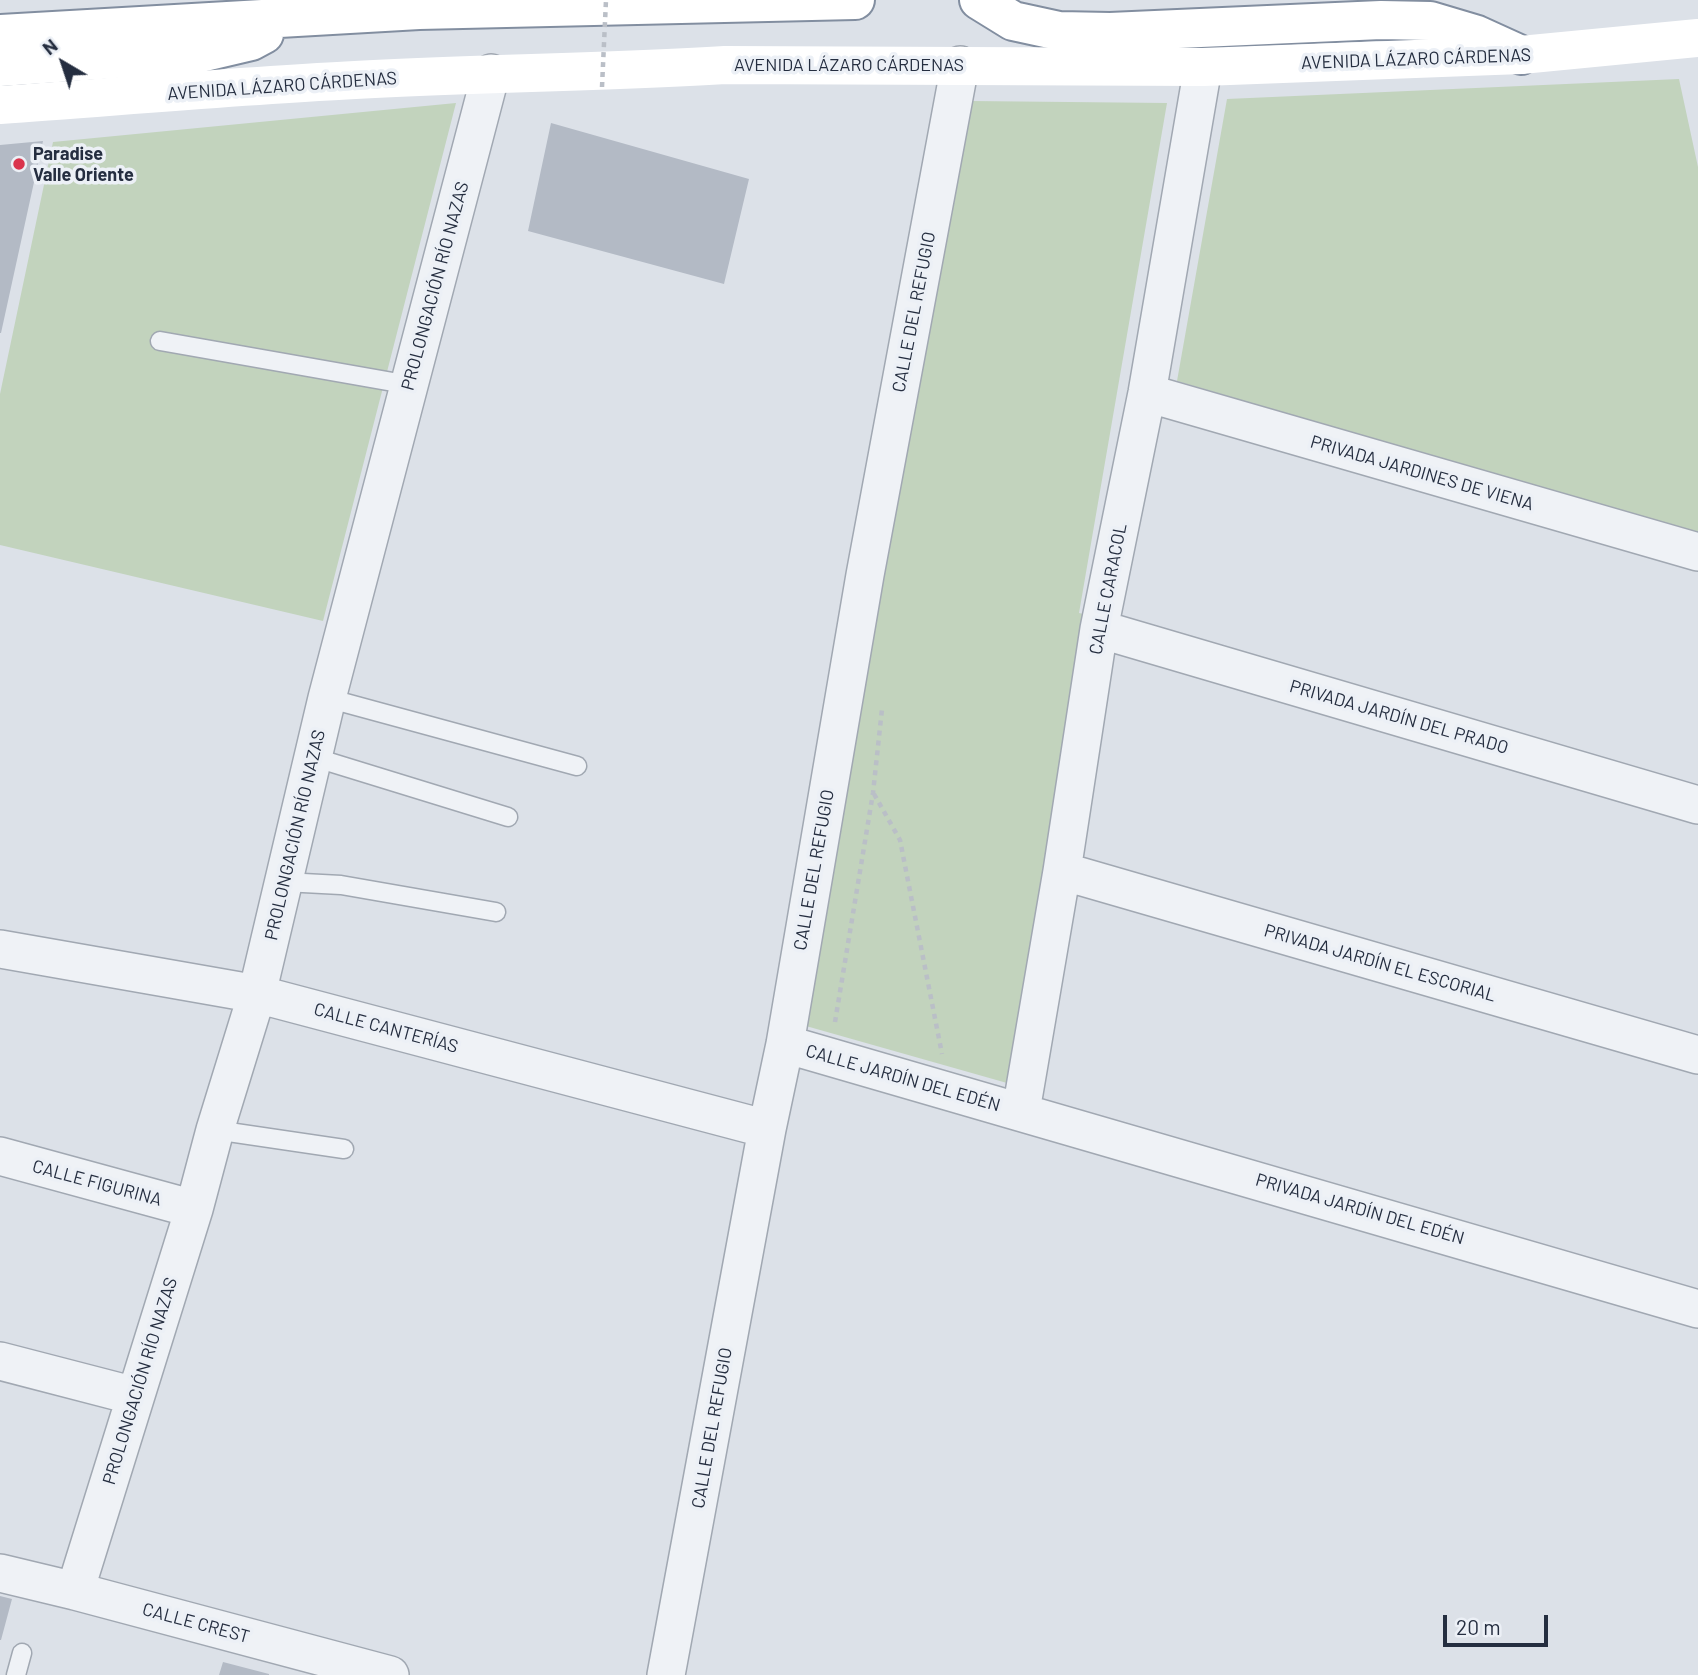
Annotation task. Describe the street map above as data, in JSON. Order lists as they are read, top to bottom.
{
  "streets": {
    "main road": ["AVENIDA LÁZARO CÁRDENAS"],
    "street": [
      "PROLONGACIÓN RÍO NAZAS",
      "CALLE DEL REFUGIO",
      "PRIVADA JARDINES DE VIENA",
      "CALLE CARACOL",
      "PRIVADA JARDÍN DEL PRADO",
      "PRIVADA JARDÍN EL ESCORIAL",
      "CALLE CANTERÍAS",
      "CALLE JARDÍN DEL EDÉN",
      "CALLE FIGURINA",
      "PRIVADA JARDÍN DEL EDÉN",
      "CALLE CREST"
    ]
  },
  "crossings": [
    ["AVENIDA LÁZARO CÁRDENAS", "PROLONGACIÓN RÍO NAZAS"],
    ["AVENIDA LÁZARO CÁRDENAS", "CALLE DEL REFUGIO"],
    ["AVENIDA LÁZARO CÁRDENAS", "CALLE CARACOL"],
    ["PROLONGACIÓN RÍO NAZAS", "CALLE CANTERÍAS"],
    ["PROLONGACIÓN RÍO NAZAS", "CALLE FIGURINA"],
    ["PROLONGACIÓN RÍO NAZAS", "CALLE CREST"],
    ["CALLE DEL REFUGIO", "CALLE CANTERÍAS"],
    ["CALLE DEL REFUGIO", "CALLE JARDÍN DEL EDÉN"],
    ["PRIVADA JARDINES DE VIENA", "CALLE CARACOL"],
    ["CALLE CARACOL", "PRIVADA JARDÍN DEL PRADO"],
    ["CALLE CARACOL", "PRIVADA JARDÍN EL ESCORIAL"],
    ["CALLE CARACOL", "CALLE JARDÍN DEL EDÉN"],
    ["CALLE CARACOL", "PRIVADA JARDÍN DEL EDÉN"],
    ["CALLE JARDÍN DEL EDÉN", "PRIVADA JARDÍN DEL EDÉN"]
  ],
  "places": ["Paradise Valle Oriente"],
  "scale_bar": "20 m",
  "north": "top left"
}
